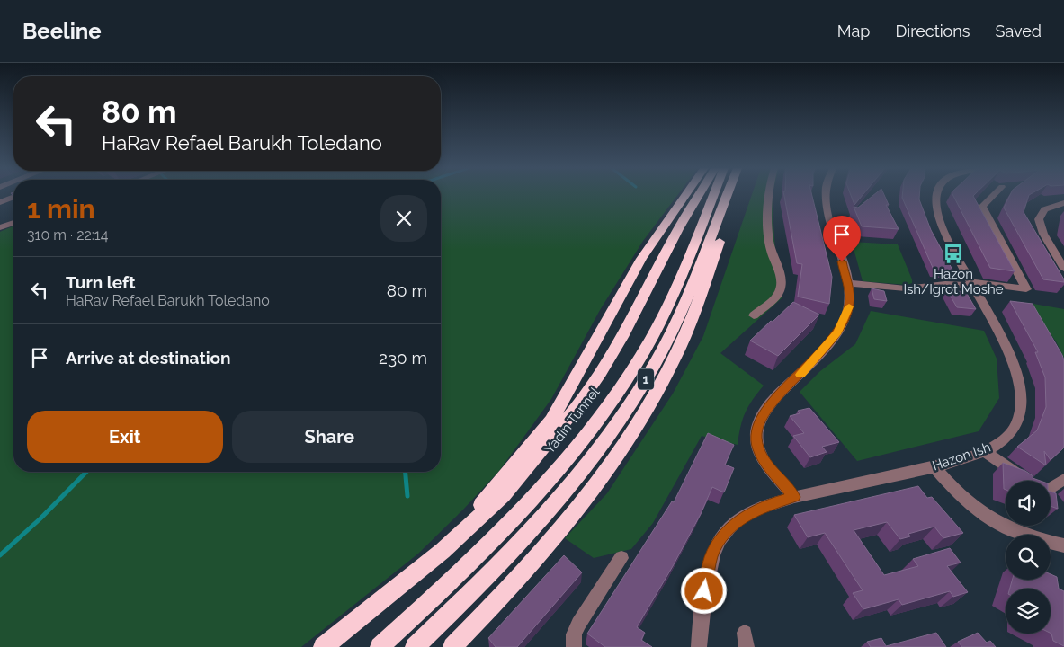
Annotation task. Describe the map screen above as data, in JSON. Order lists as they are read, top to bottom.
{
  "streets": {
    "highway": ["1", "Yadin Tunnel"],
    "street": ["Hazon Ish"]
  },
  "places": {
    "bus stop": ["Hazon Ish/Igrot Moshe"]
  },
  "page": {
    "header": "Beeline",
    "nav": ["Map", "Directions", "Saved"],
    "turn": ["80 m", "HaRav Refael Barukh Toledano"],
    "heading": ["1 min", "310 m · 22:14"],
    "list": [
      {
        "name": "Turn left",
        "note": "HaRav Refael Barukh Toledano",
        "value": "80 m"
      },
      {
        "name": "Arrive at destination",
        "value": "230 m"
      }
    ],
    "buttons": ["Exit", "Share"]
  }
}
